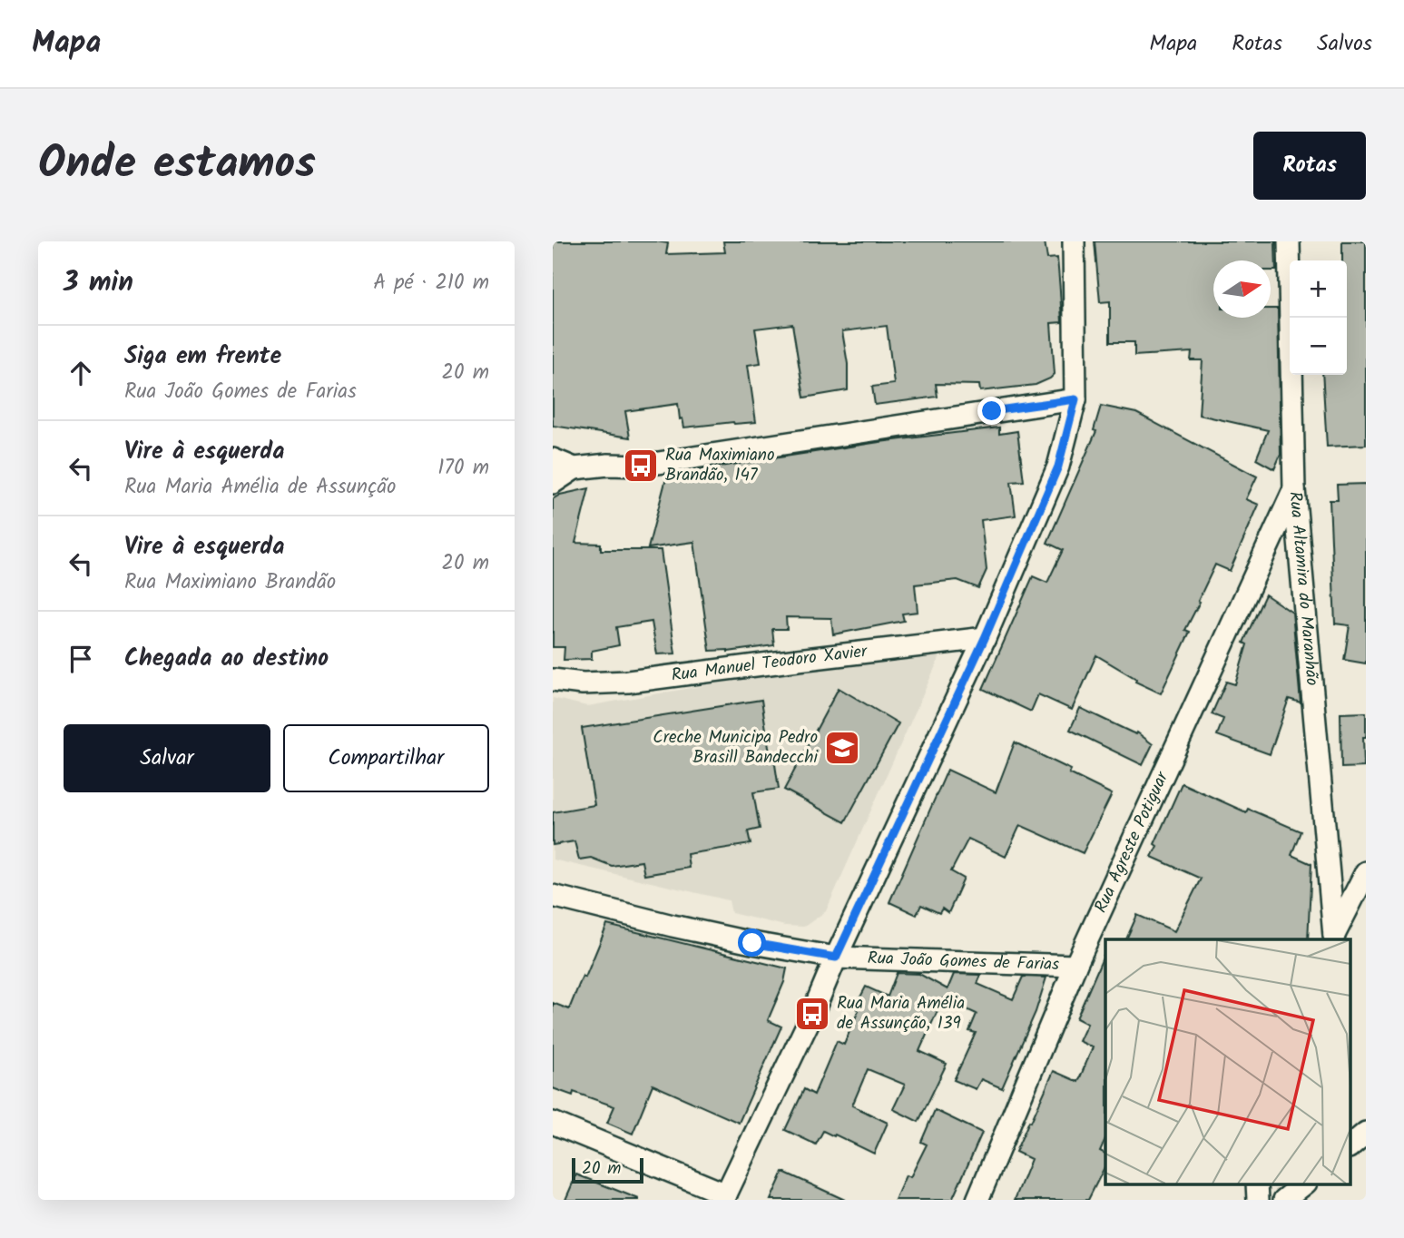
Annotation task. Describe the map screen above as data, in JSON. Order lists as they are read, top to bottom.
{
  "streets": {
    "street": [
      "Rua Altamira do Maranhão",
      "Rua Manuel Teodoro Xavier",
      "Rua Agreste Potiguar",
      "Rua João Gomes de Farias"
    ]
  },
  "crossings": [
    ["Rua Altamira do Maranhão", "Rua Agreste Potiguar"],
    ["Rua Agreste Potiguar", "Rua João Gomes de Farias"]
  ],
  "places": {
    "bus stop": ["Rua Maximiano Brandão, 147", "Rua Maria Amélia de Assunção, 139"],
    "school or university": ["Creche Municipa Pedro Brasill Bandecchi"]
  },
  "scale_bar": "20 m",
  "north": "right",
  "page": {
    "header": "Mapa",
    "nav": ["Mapa", "Rotas", "Salvos"],
    "title": "Onde estamos",
    "buttons": [
      "Rotas",
      ["Salvar", "Compartilhar"]
    ],
    "heading": ["3 min", "A pé · 210 m"],
    "map_buttons": ["+", "−"],
    "list": [
      ["Siga em frente", "Rua João Gomes de Farias", "20 m"],
      ["Vire à esquerda", "Rua Maria Amélia de Assunção", "170 m"],
      ["Vire à esquerda", "Rua Maximiano Brandão", "20 m"],
      "Chegada ao destino"
    ],
    "scale": "20 m"
  }
}
